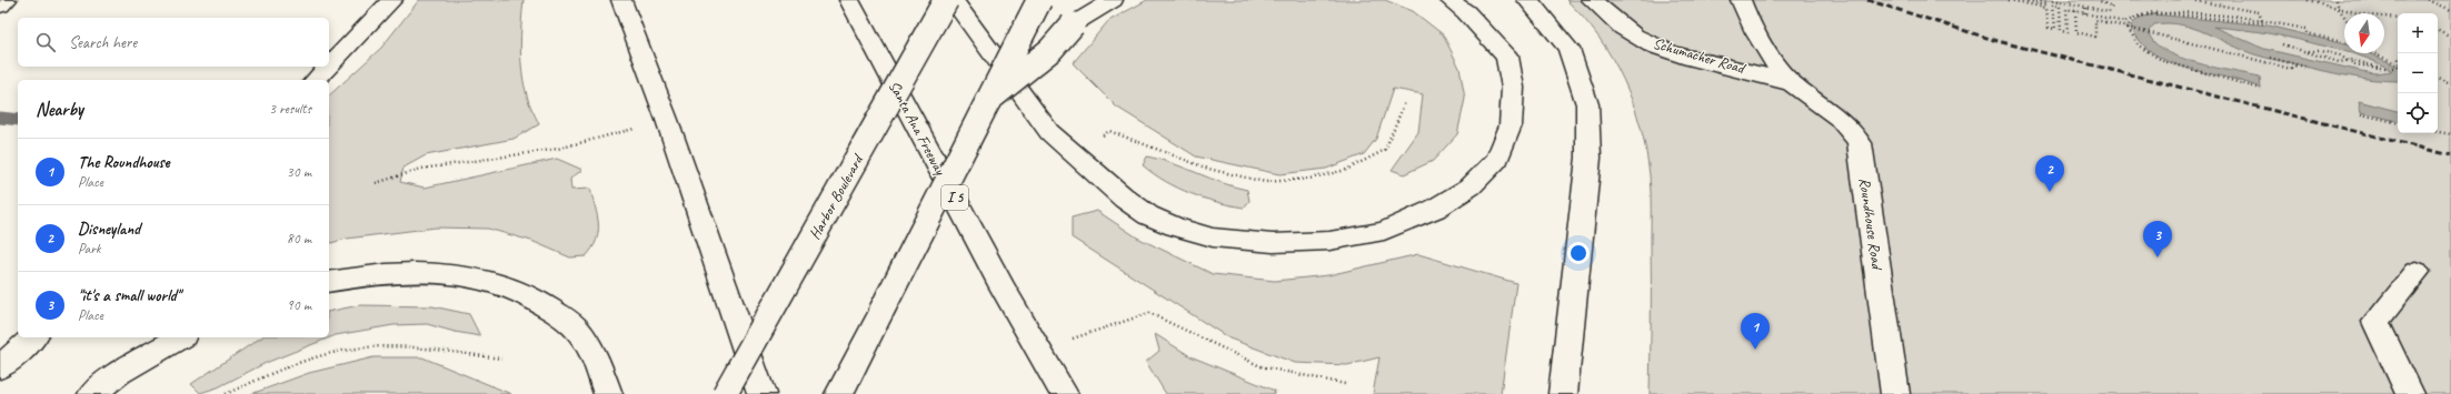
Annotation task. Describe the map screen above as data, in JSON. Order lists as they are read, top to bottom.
{
  "streets": {
    "main road": [
      "Schumacher Road",
      "Santa Ana Freeway",
      "Harbor Boulevard",
      "I 5",
      "Roundhouse Road"
    ]
  },
  "crossings": [
    ["Schumacher Road", "Roundhouse Road"]
  ],
  "north": "bottom",
  "page": {
    "map_buttons": ["+", "−"],
    "search": "Search here",
    "heading": ["Nearby", "3 results"],
    "list": [
      {
        "mark": "1",
        "name": "The Roundhouse",
        "note": "Place",
        "value": "30 m"
      },
      {
        "mark": "2",
        "name": "Disneyland",
        "note": "Park",
        "value": "80 m"
      },
      {
        "mark": "3",
        "name": "\"it's a small world\"",
        "note": "Place",
        "value": "90 m"
      }
    ],
    "pins": ["2", "3", "1"]
  }
}
